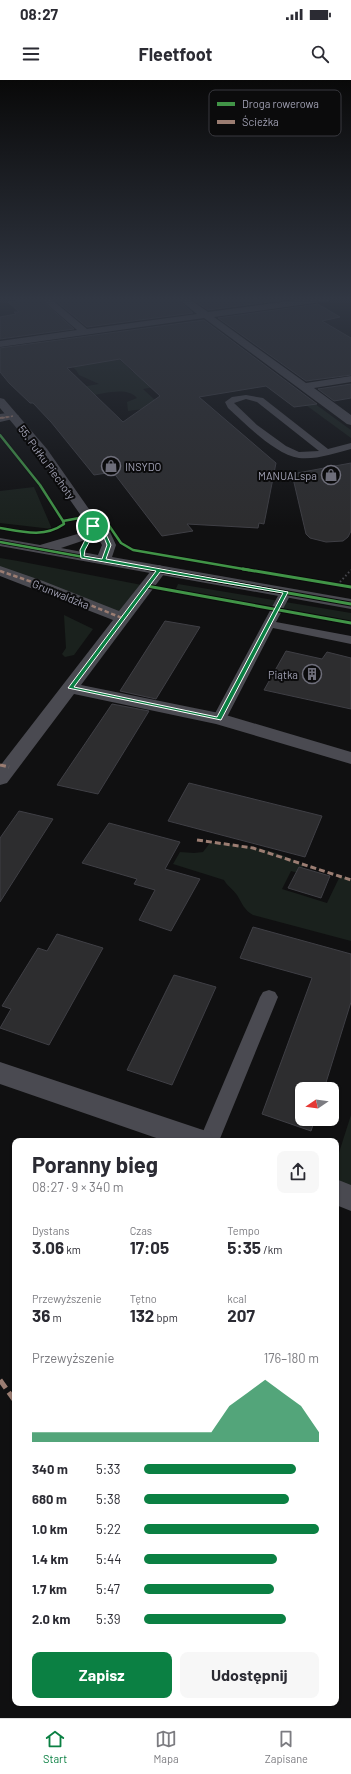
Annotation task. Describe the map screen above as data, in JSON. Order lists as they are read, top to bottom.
{
  "streets": {
    "street": ["55. Pułku Piechoty", "Grunwaldzka"]
  },
  "places": {
    "shop": ["INSYDO", "MANUALspa"],
    "building": ["Piątka"]
  },
  "legend": ["Droga rowerowa", "Ścieżka"],
  "north": "left",
  "page": {
    "status": "08:27",
    "header": "Fleetfoot",
    "heading": ["Poranny bieg", "08:27 · 9 × 340 m"],
    "stats": [
      ["Dystans", "3.06 km"],
      ["Czas", "17:05"],
      ["Tempo", "5:35 /km"],
      ["Przewyższenie", "36 m"],
      ["Tętno", "132 bpm"],
      ["kcal", "207"]
    ],
    "chart": ["Przewyższenie", "176–180 m"],
    "list": [
      {
        "name": "340 m",
        "note": "5:33"
      },
      {
        "name": "680 m",
        "note": "5:38"
      },
      {
        "name": "1.0 km",
        "note": "5:22"
      },
      {
        "name": "1.4 km",
        "note": "5:44"
      },
      {
        "name": "1.7 km",
        "note": "5:47"
      },
      {
        "name": "2.0 km",
        "note": "5:39"
      }
    ],
    "buttons": ["Zapisz", "Udostępnij"],
    "tabs": ["Start", "Mapa", "Zapisane"]
  }
}
